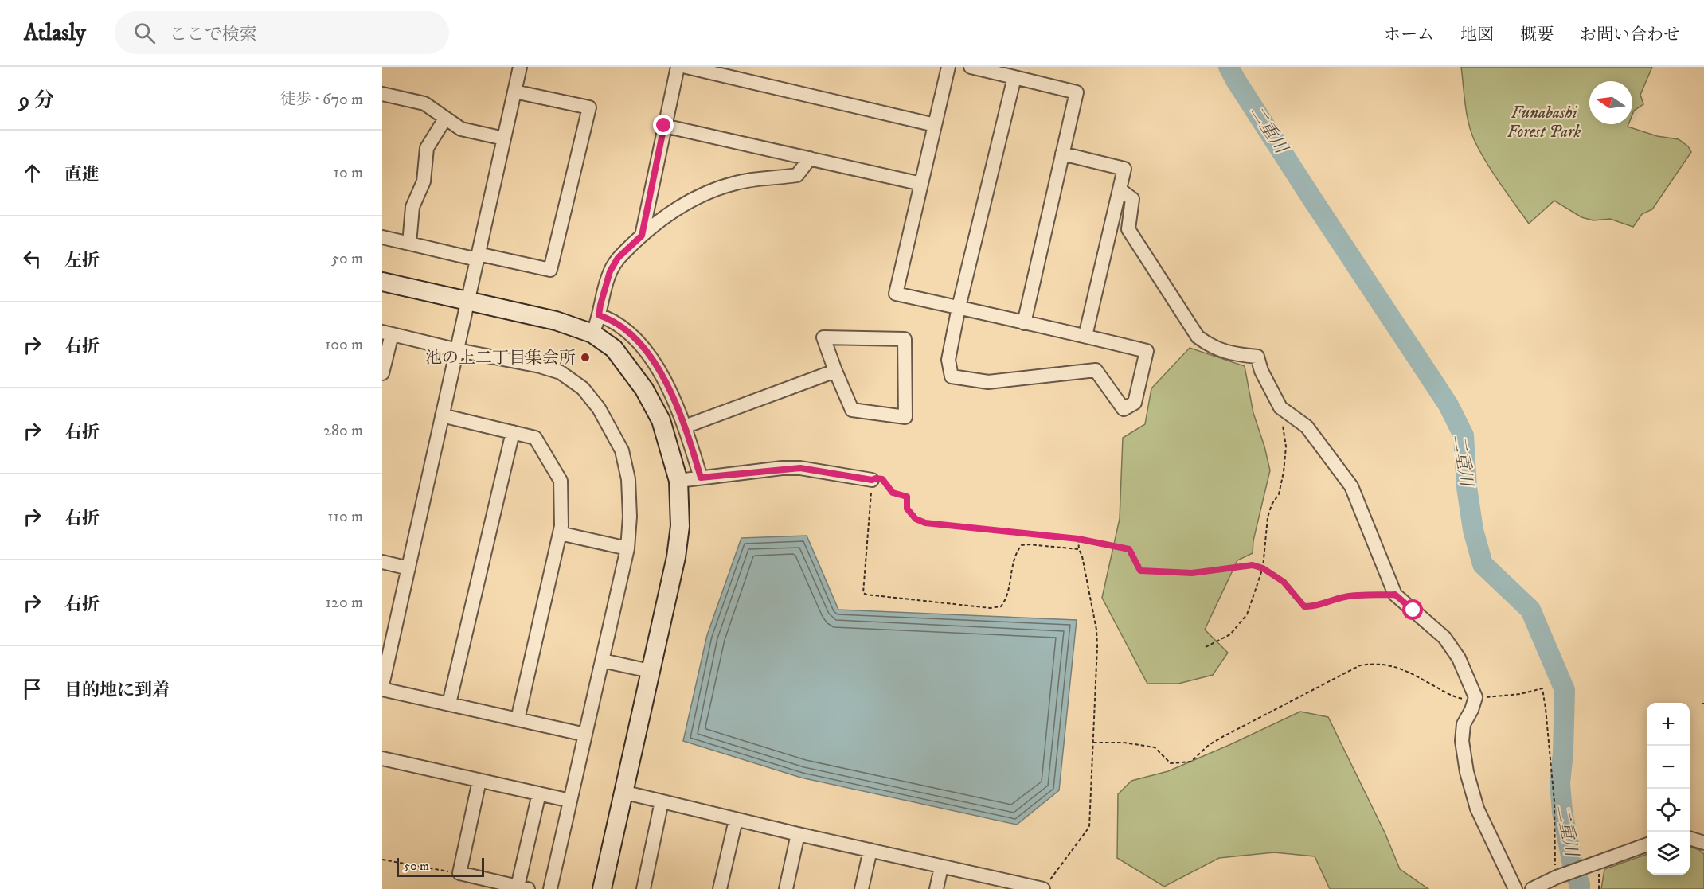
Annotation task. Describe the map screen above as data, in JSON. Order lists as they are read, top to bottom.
{
  "water": ["二重川"],
  "parks": ["Funabashi Forest Park"],
  "places": ["池の上二丁目集会所"],
  "scale_bar": "50 m",
  "north": "left",
  "page": {
    "header": "Atlasly",
    "search": "ここで検索",
    "nav": [
      "ホーム",
      "地図",
      "概要",
      "お問い合わせ"
    ],
    "heading": ["9 分", "徒歩 · 670 m"],
    "list": [
      ["直進", "10 m"],
      ["左折", "50 m"],
      ["右折", "100 m"],
      ["右折", "280 m"],
      ["右折", "110 m"],
      ["右折", "120 m"],
      "目的地に到着"
    ],
    "map_buttons": ["+", "−"],
    "scale": "50 m"
  }
}
